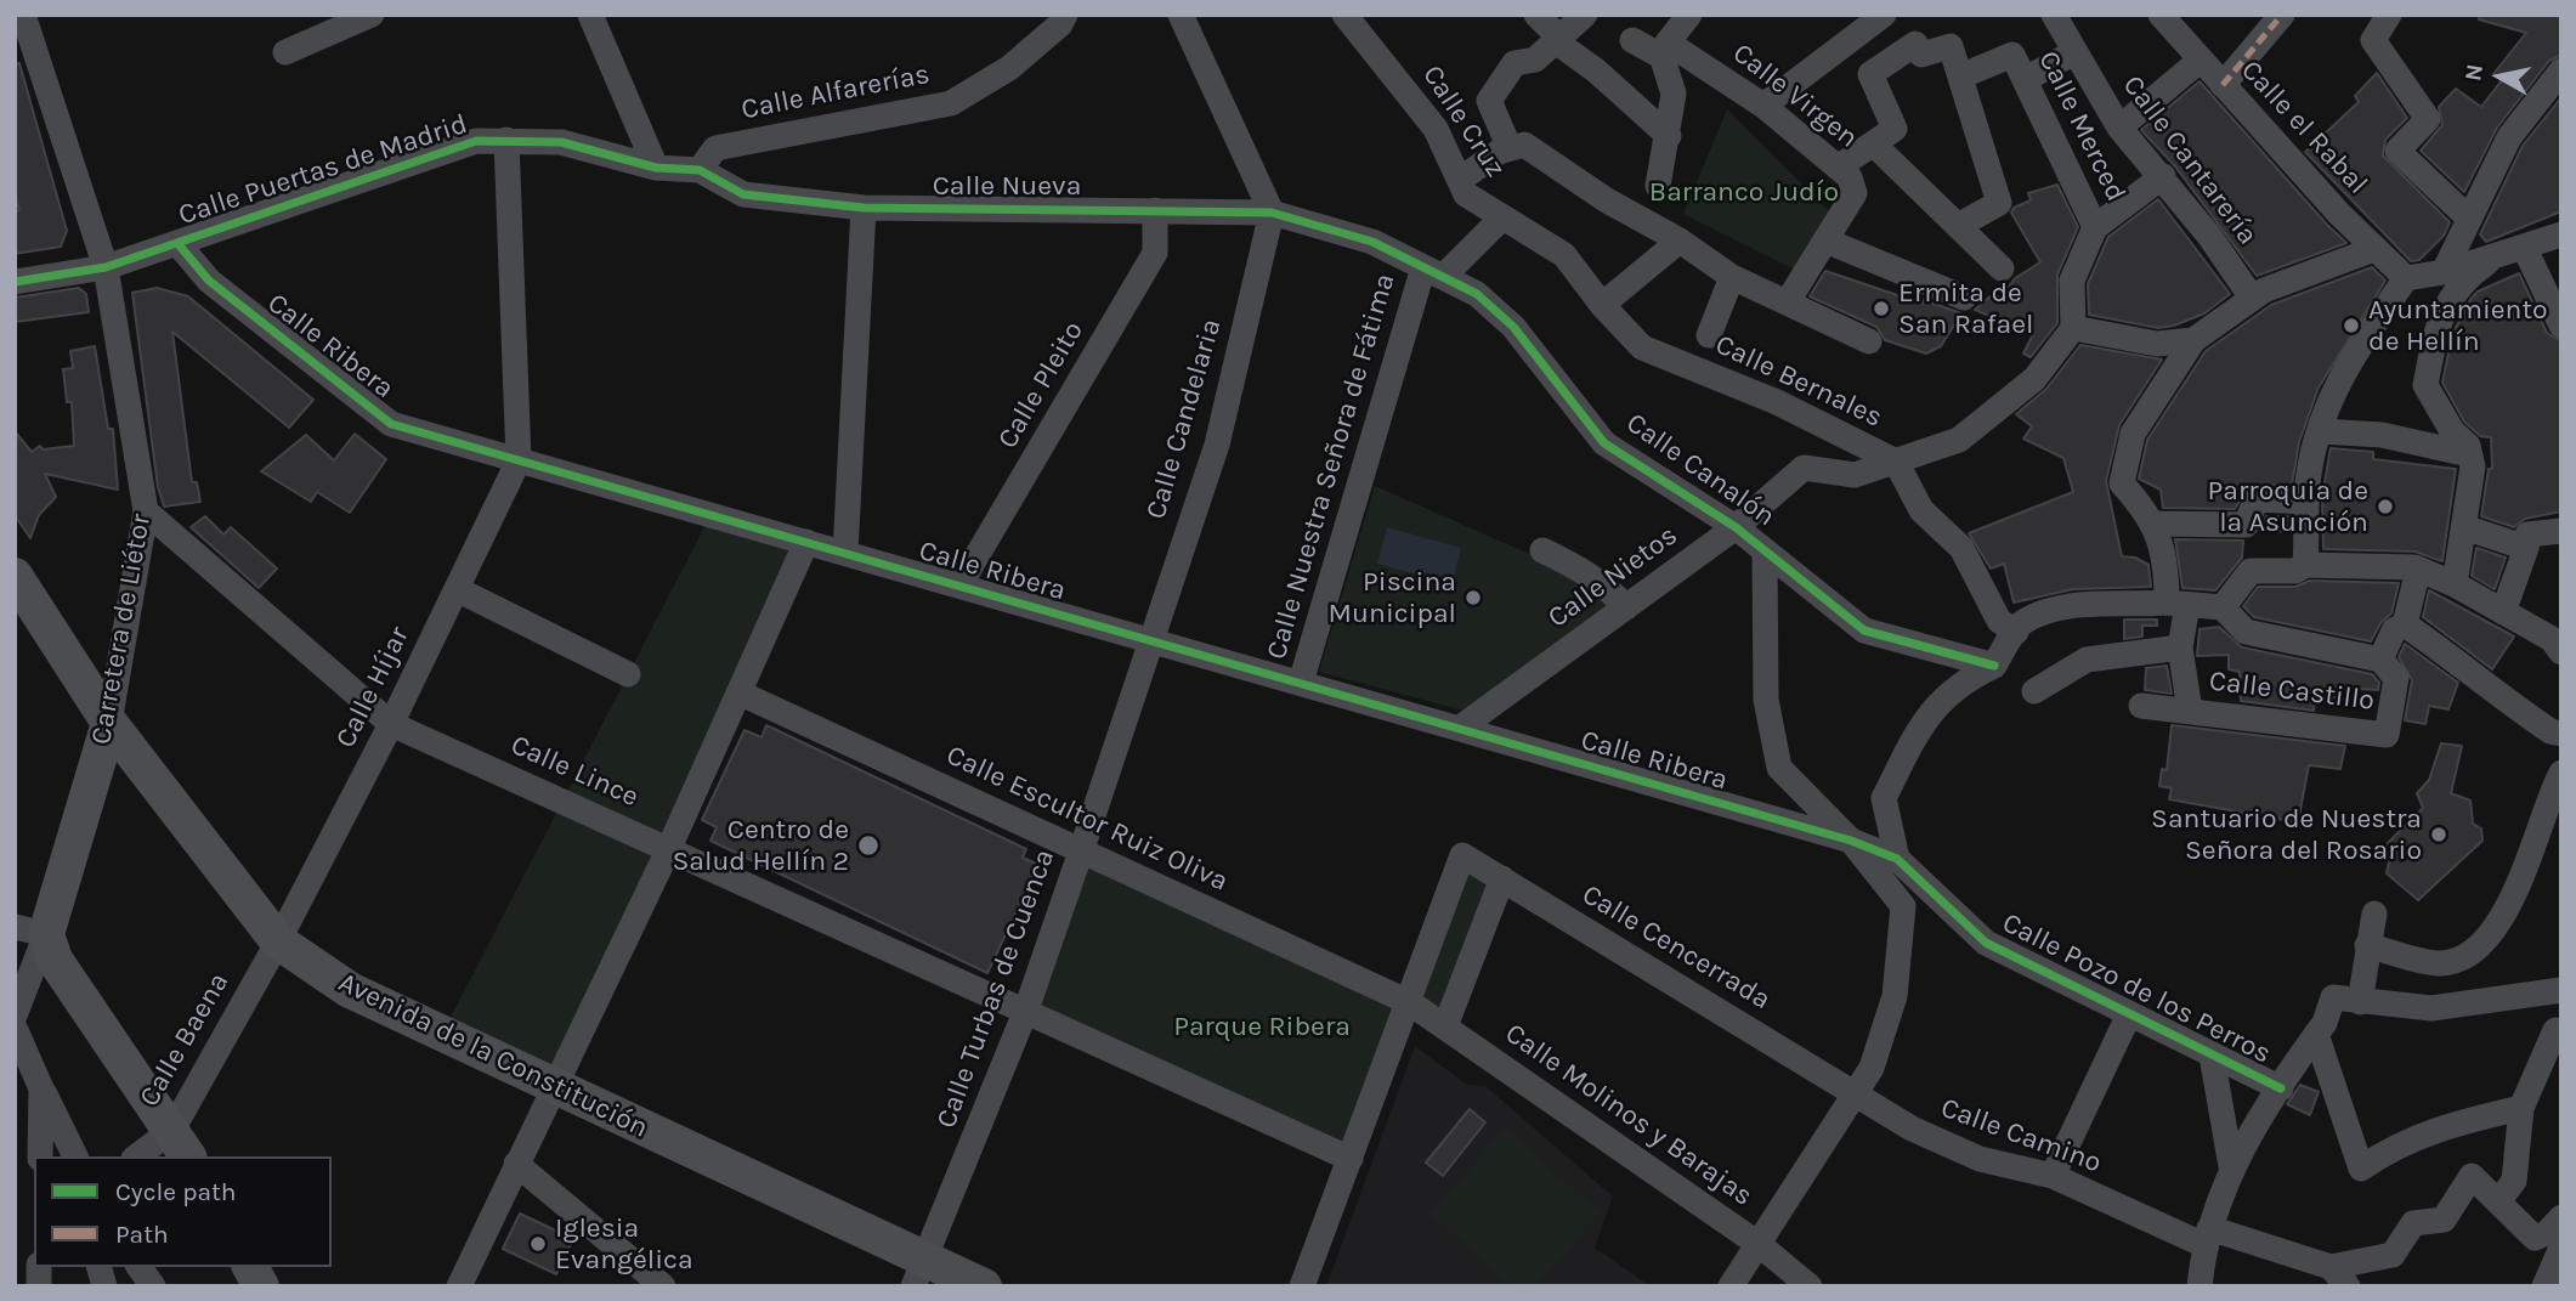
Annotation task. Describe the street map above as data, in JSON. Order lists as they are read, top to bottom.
{
  "streets": {
    "street": [
      "Calle Alfarerías",
      "Calle Virgen",
      "Calle Cruz",
      "Calle Merced",
      "Calle el Rabal",
      "Calle Cantarería",
      "Calle Puertas de Madrid",
      "Calle Nueva",
      "Calle Ribera",
      "Calle Bernales",
      "Calle Pleito",
      "Calle Candelaria",
      "Calle Nuestra Señora de Fátima",
      "Calle Canalón",
      "Calle Nietos",
      "Carretera de Liétor",
      "Calle Híjar",
      "Calle Castillo",
      "Calle Lince",
      "Calle Escultor Ruiz Oliva",
      "Calle Cencerrada",
      "Calle Turbas de Cuenca",
      "Calle Pozo de los Perros",
      "Calle Baena",
      "Avenida de la Constitución",
      "Calle Molinos y Barajas",
      "Calle Camino"
    ]
  },
  "crossings": [
    ["Calle Alfarerías", "Calle Puertas de Madrid"],
    ["Calle Cruz", "Calle Bernales"],
    ["Calle Merced", "Calle Bernales"],
    ["Calle Puertas de Madrid", "Calle Nueva"],
    ["Calle Puertas de Madrid", "Calle Ribera"],
    ["Calle Puertas de Madrid", "Carretera de Liétor"],
    ["Calle Nueva", "Calle Pleito"],
    ["Calle Nueva", "Calle Candelaria"],
    ["Calle Nueva", "Calle Canalón"],
    ["Calle Ribera", "Calle Pleito"],
    ["Calle Ribera", "Calle Candelaria"],
    ["Calle Ribera", "Calle Nuestra Señora de Fátima"],
    ["Calle Ribera", "Calle Nietos"],
    ["Calle Ribera", "Calle Híjar"],
    ["Calle Ribera", "Calle Turbas de Cuenca"],
    ["Calle Ribera", "Calle Pozo de los Perros"],
    ["Calle Bernales", "Calle Nietos"],
    ["Calle Candelaria", "Calle Canalón"],
    ["Calle Candelaria", "Calle Turbas de Cuenca"],
    ["Calle Nuestra Señora de Fátima", "Calle Canalón"],
    ["Calle Canalón", "Calle Nietos"],
    ["Carretera de Liétor", "Calle Lince"],
    ["Carretera de Liétor", "Avenida de la Constitución"],
    ["Calle Híjar", "Calle Lince"],
    ["Calle Híjar", "Calle Baena"],
    ["Calle Híjar", "Avenida de la Constitución"],
    ["Calle Lince", "Calle Turbas de Cuenca"],
    ["Calle Escultor Ruiz Oliva", "Calle Cencerrada"],
    ["Calle Escultor Ruiz Oliva", "Calle Turbas de Cuenca"],
    ["Calle Escultor Ruiz Oliva", "Calle Molinos y Barajas"],
    ["Calle Cencerrada", "Calle Molinos y Barajas"],
    ["Calle Cencerrada", "Calle Camino"],
    ["Calle Turbas de Cuenca", "Avenida de la Constitución"],
    ["Calle Baena", "Avenida de la Constitución"]
  ],
  "parks": ["Barranco Judío", "Parque Ribera"],
  "places": [
    "Ermita de San Rafael",
    "Ayuntamiento de Hellín",
    "Parroquia de la Asunción",
    "Piscina Municipal",
    "Santuario de Nuestra Señora del Rosario",
    "Centro de Salud Hellín 2",
    "Iglesia Evangélica"
  ],
  "legend": ["Cycle path", "Path"],
  "north": "left"
}
